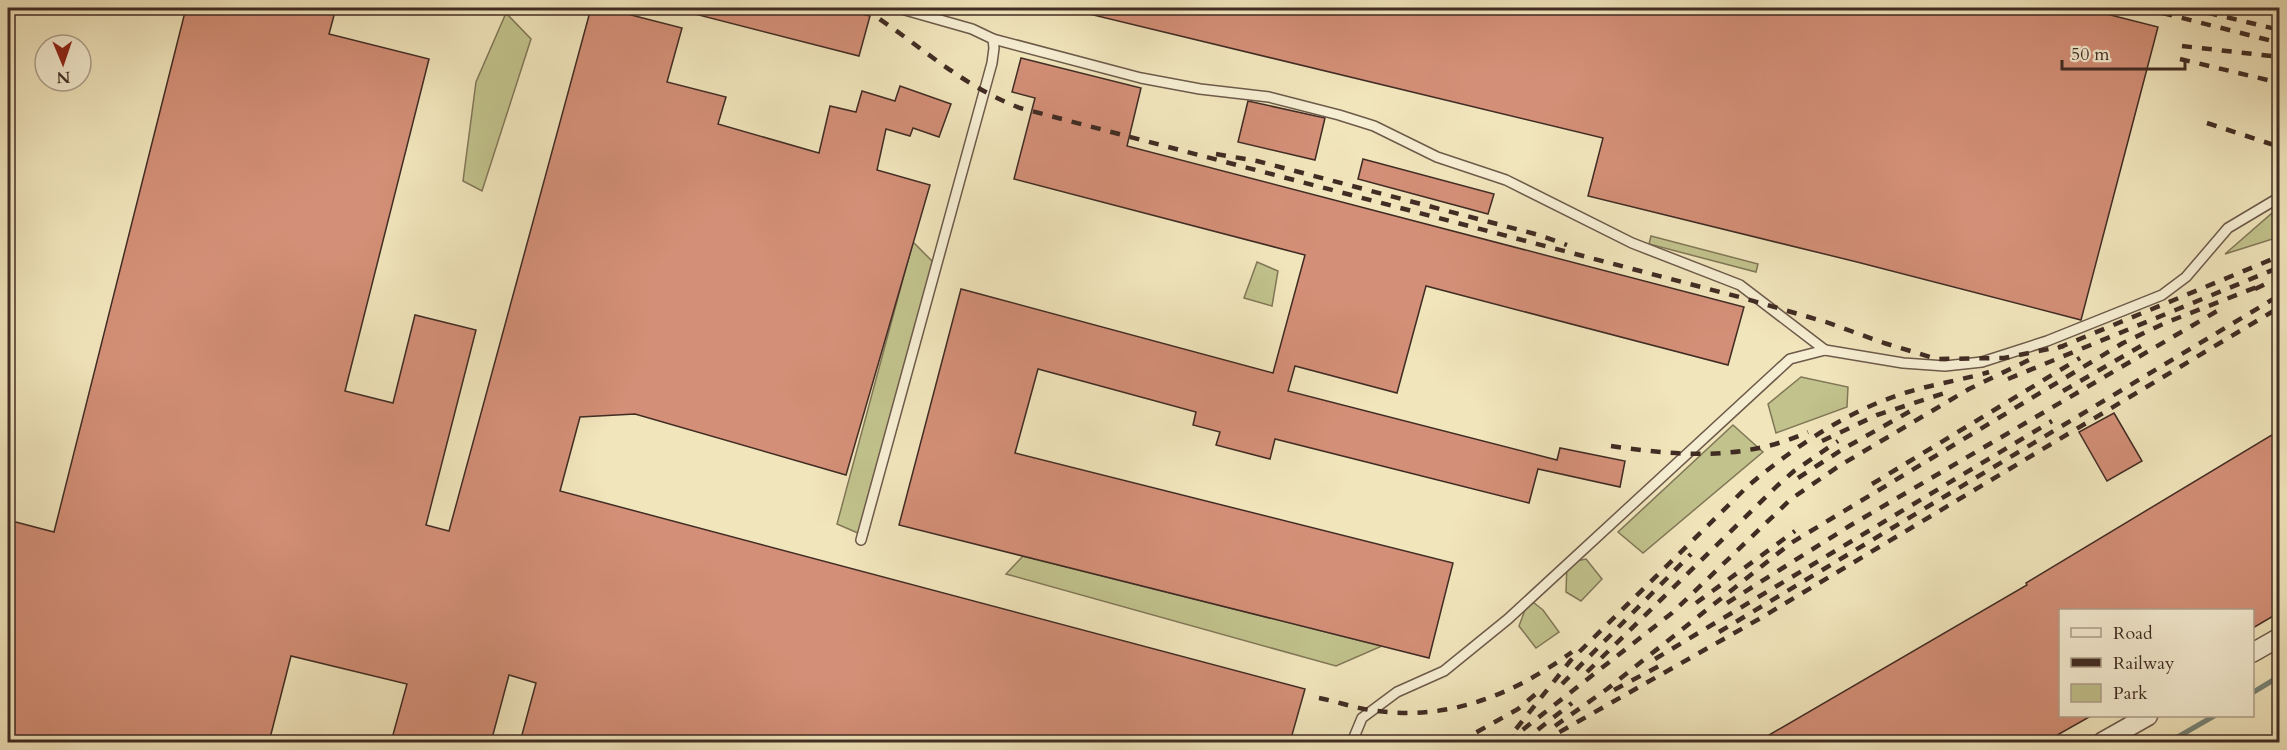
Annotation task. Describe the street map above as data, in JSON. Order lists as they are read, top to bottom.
{
  "legend": ["Road", "Railway", "Park"],
  "scale_bar": "50 m",
  "north": "bottom"
}
